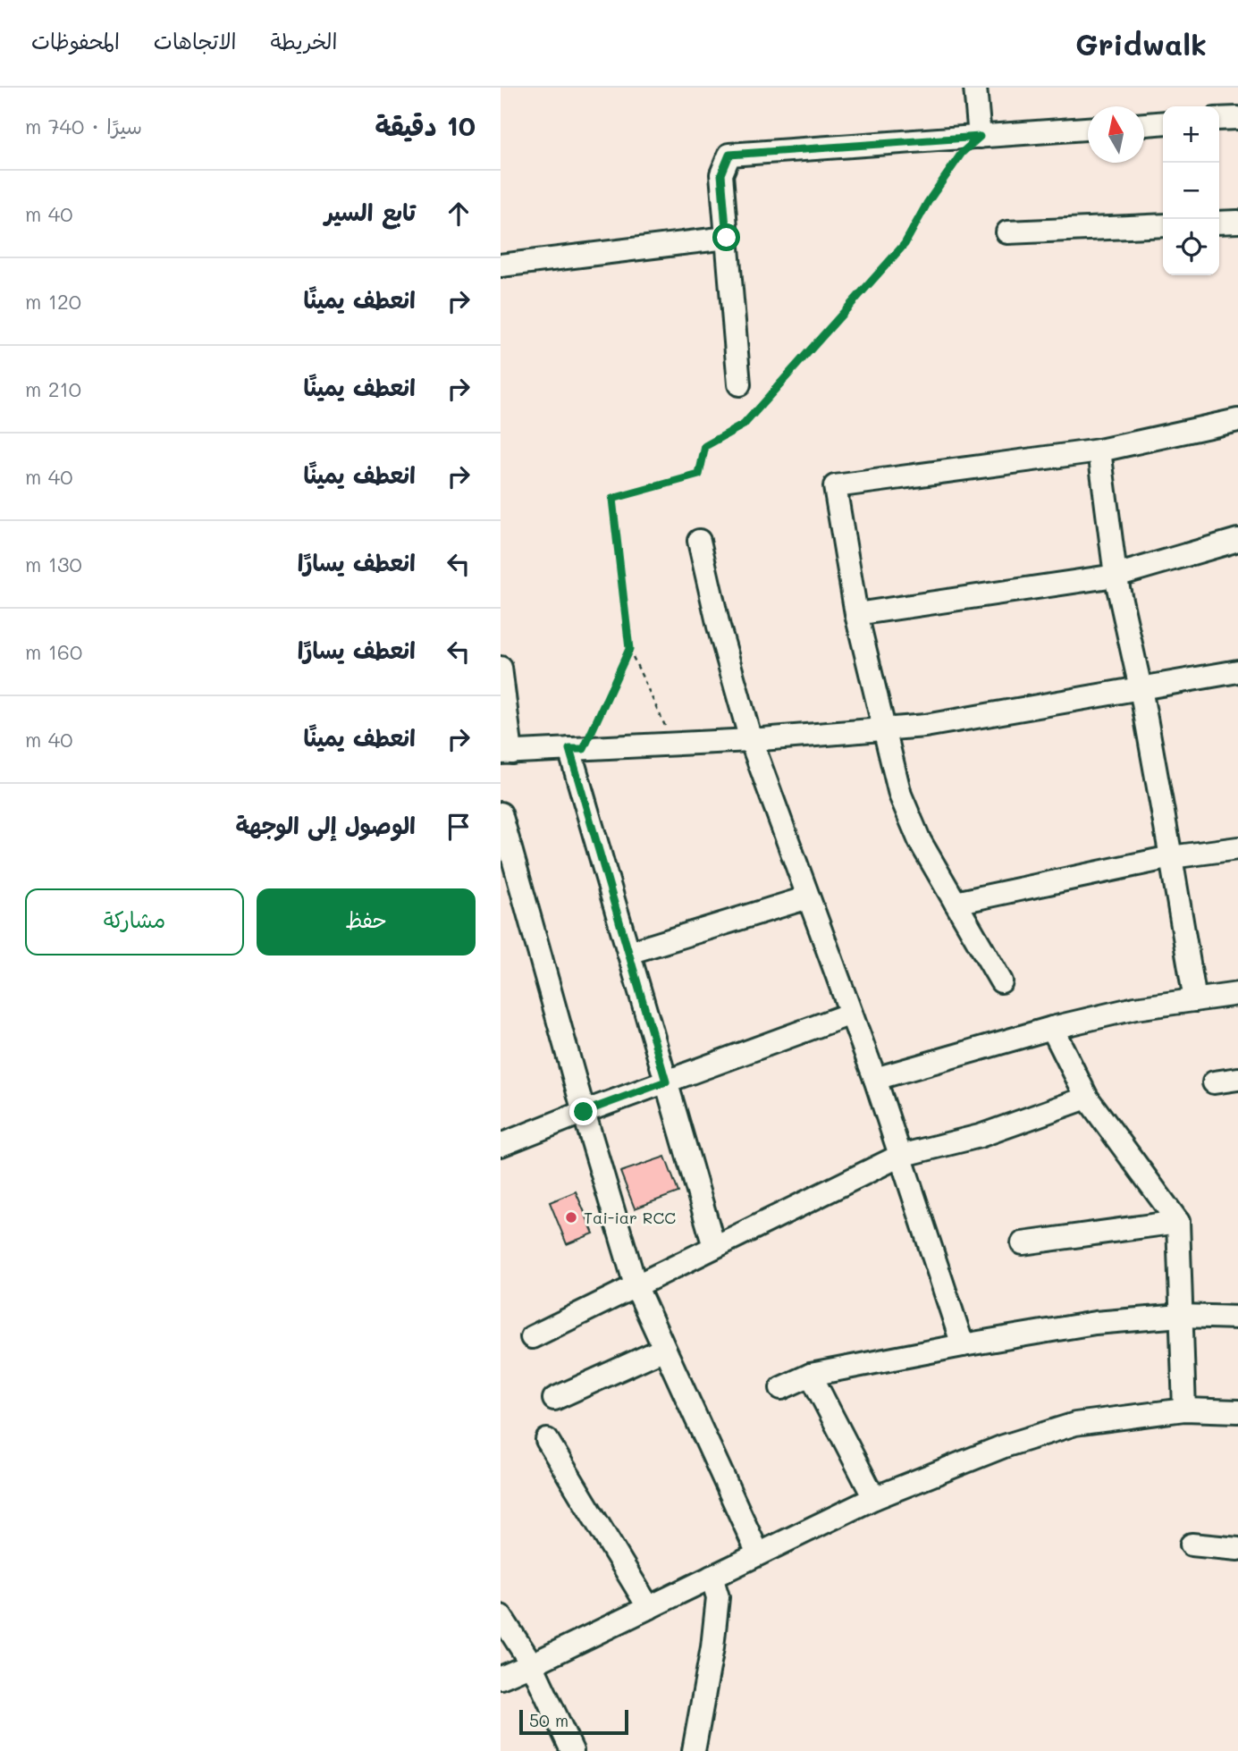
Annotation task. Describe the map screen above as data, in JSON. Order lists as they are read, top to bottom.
{
  "places": ["Tai-iar RCC"],
  "scale_bar": "50 m",
  "north": "top",
  "page": {
    "header": "Gridwalk",
    "nav": ["الخريطة", "الاتجاهات", "المحفوظات"],
    "heading": ["10 دقيقة", "سيرًا · 740 m"],
    "map_buttons": ["+", "−"],
    "list": [
      ["تابع السير", "40 m"],
      ["انعطف يمينًا", "120 m"],
      ["انعطف يمينًا", "210 m"],
      ["انعطف يمينًا", "40 m"],
      ["انعطف يسارًا", "130 m"],
      ["انعطف يسارًا", "160 m"],
      ["انعطف يمينًا", "40 m"],
      "الوصول إلى الوجهة"
    ],
    "buttons": ["حفظ", "مشاركة"],
    "scale": "50 m"
  }
}
